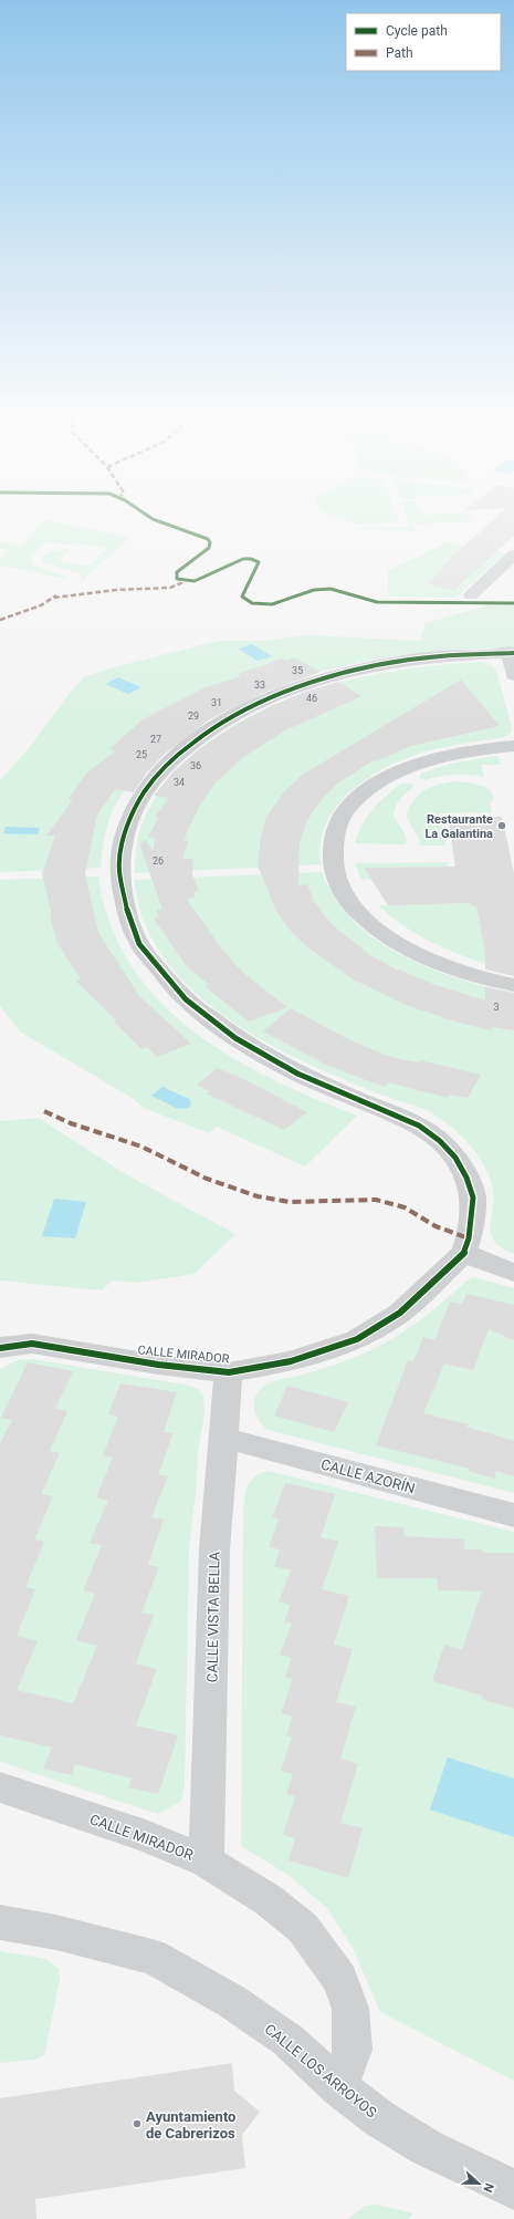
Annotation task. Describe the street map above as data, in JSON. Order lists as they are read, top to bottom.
{
  "streets": {
    "street": [
      "CALLE MIRADOR",
      "CALLE AZORÍN",
      "CALLE VISTA BELLA",
      "CALLE LOS ARROYOS"
    ]
  },
  "crossings": [
    ["CALLE MIRADOR", "CALLE VISTA BELLA"],
    ["CALLE MIRADOR", "CALLE LOS ARROYOS"],
    ["CALLE AZORÍN", "CALLE VISTA BELLA"]
  ],
  "places": ["Restaurante La Galantina", "Ayuntamiento de Cabrerizos"],
  "house_numbers": [
    "35",
    "33",
    "46",
    "31",
    "29",
    "27",
    "25",
    "36",
    "34",
    "26",
    "3"
  ],
  "legend": ["Cycle path", "Path"],
  "north": "right"
}
